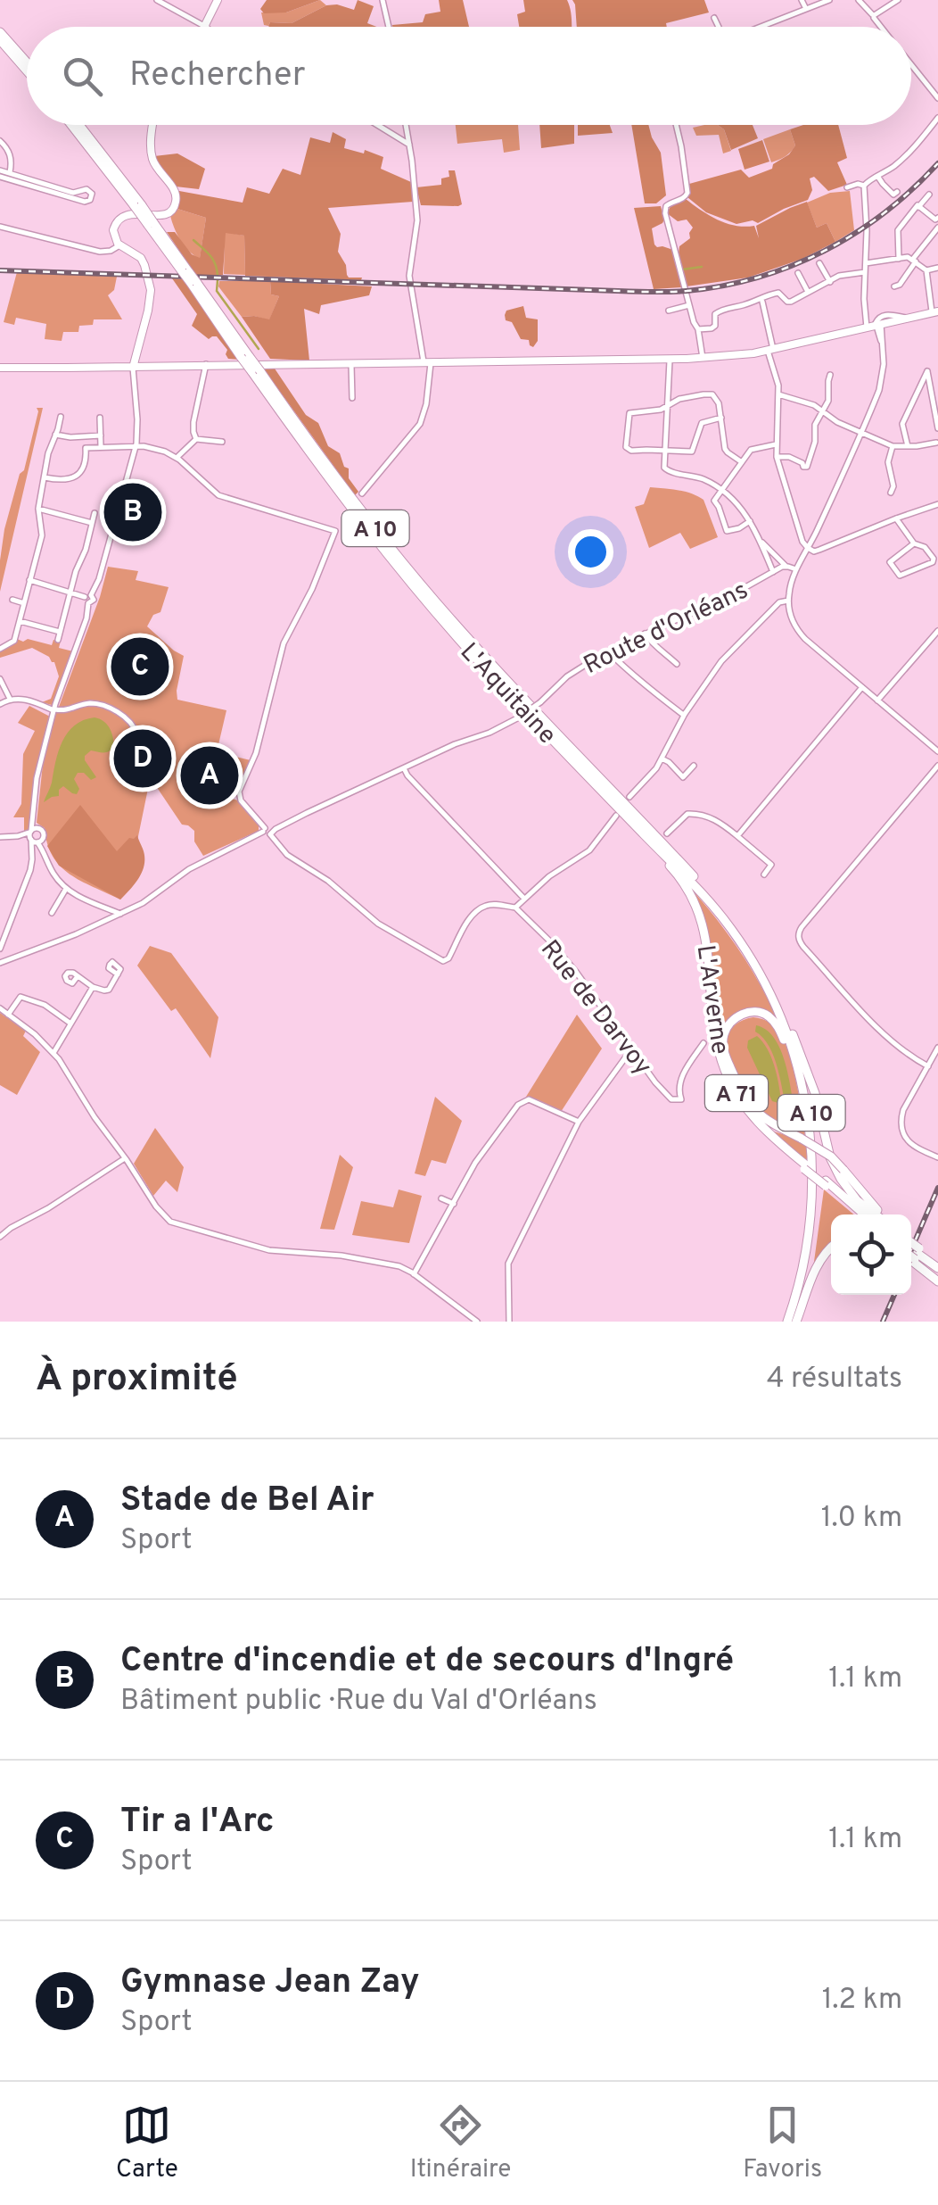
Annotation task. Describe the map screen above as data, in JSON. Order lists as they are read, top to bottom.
{
  "streets": {
    "highway": [
      "A 10",
      "L'Aquitaine",
      "L'Arverne",
      "A 71"
    ],
    "street": ["Route d'Orléans", "Rue de Darvoy"]
  },
  "crossings": [
    ["L'Aquitaine", "L'Arverne"],
    ["L'Aquitaine", "A 71"]
  ],
  "page": {
    "search": "Rechercher",
    "pins": [
      "B",
      "C",
      "D",
      "A"
    ],
    "heading": ["À proximité", "4 résultats"],
    "list": [
      {
        "mark": "A",
        "name": "Stade de Bel Air",
        "note": "Sport",
        "value": "1.0 km"
      },
      {
        "mark": "B",
        "name": "Centre d'incendie et de secours d'Ingré",
        "note": "Bâtiment public · Rue du Val d'Orléans",
        "value": "1.1 km"
      },
      {
        "mark": "C",
        "name": "Tir a l'Arc",
        "note": "Sport",
        "value": "1.1 km"
      },
      {
        "mark": "D",
        "name": "Gymnase Jean Zay",
        "note": "Sport",
        "value": "1.2 km"
      }
    ],
    "nav": ["Carte", "Itinéraire", "Favoris"]
  }
}
